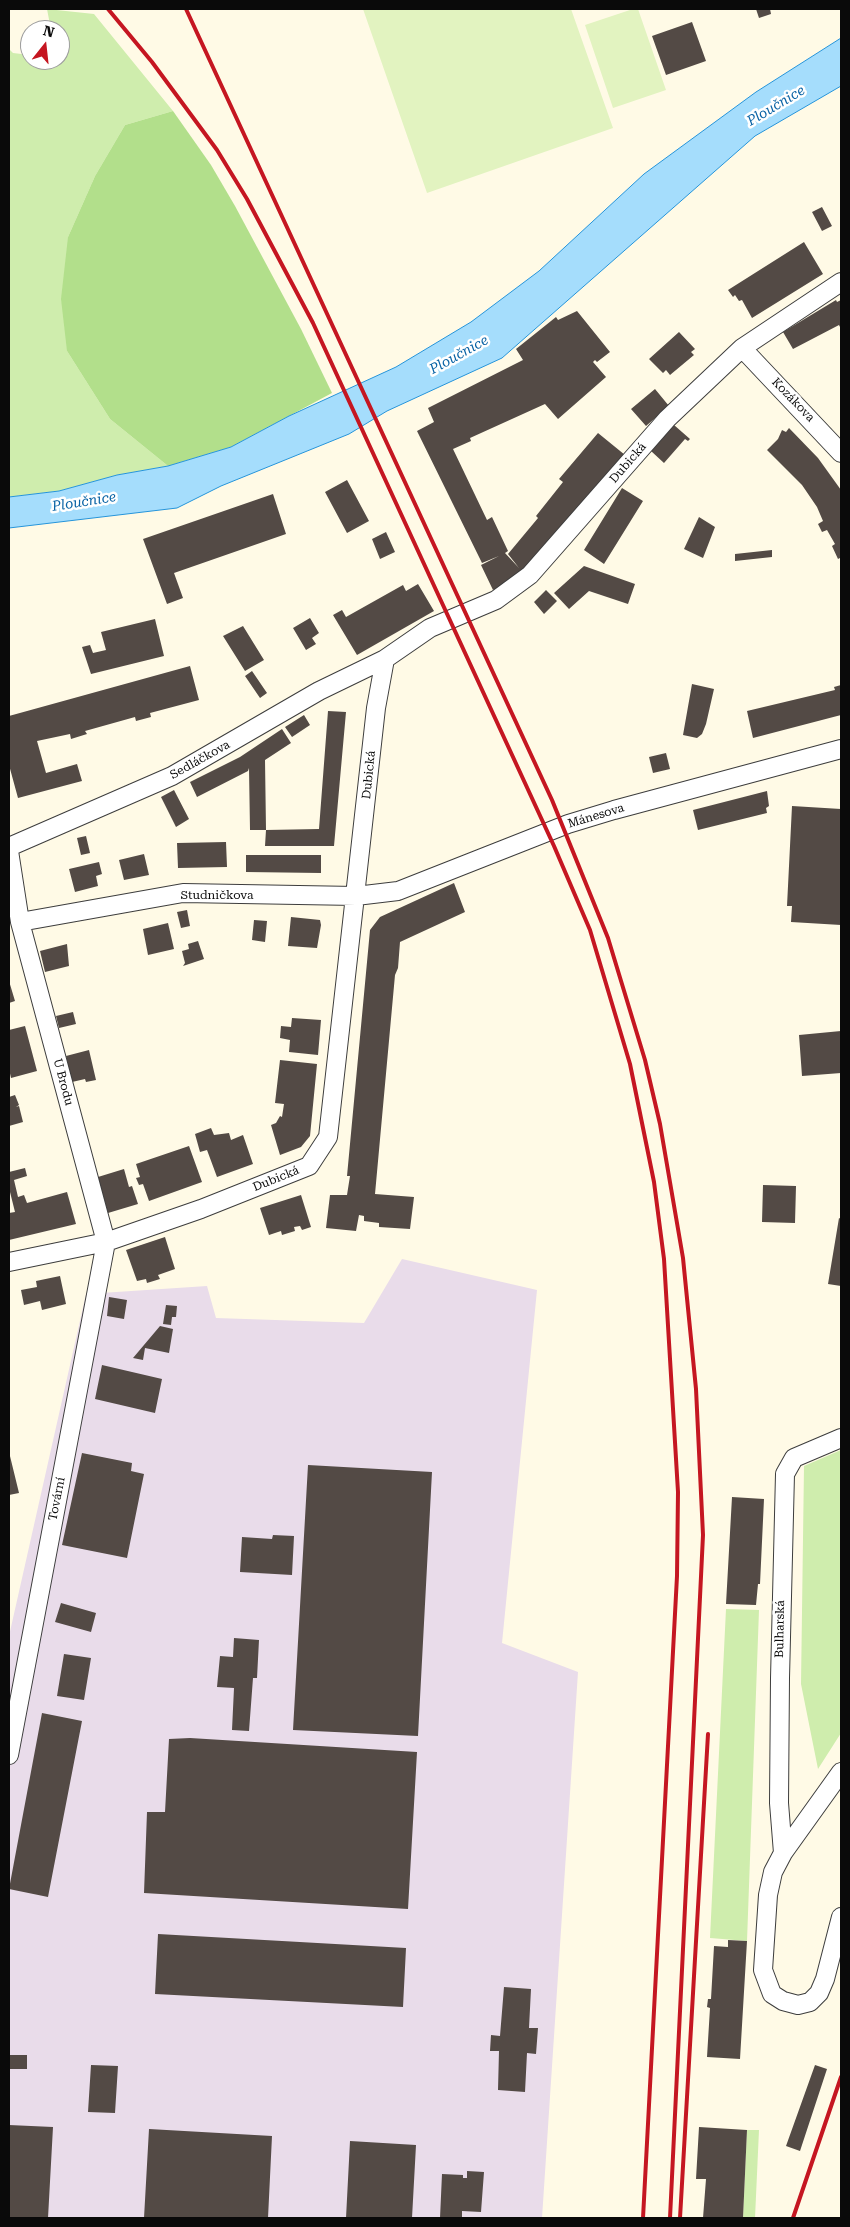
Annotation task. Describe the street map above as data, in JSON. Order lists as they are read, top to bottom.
{
  "streets": {
    "street": [
      "Kozákova",
      "Dubická",
      "Sedláčkova",
      "Mánesova",
      "Studničkova",
      "U Brodu",
      "Tovární",
      "Bulharská"
    ]
  },
  "crossings": [
    ["Kozákova", "Dubická"],
    ["Dubická", "Sedláčkova"],
    ["Dubická", "Mánesova"],
    ["Dubická", "Studničkova"],
    ["Dubická", "U Brodu"],
    ["Dubická", "Tovární"],
    ["Mánesova", "Studničkova"],
    ["Studničkova", "U Brodu"],
    ["U Brodu", "Tovární"]
  ],
  "water": ["Ploučnice"],
  "north": "top"
}
